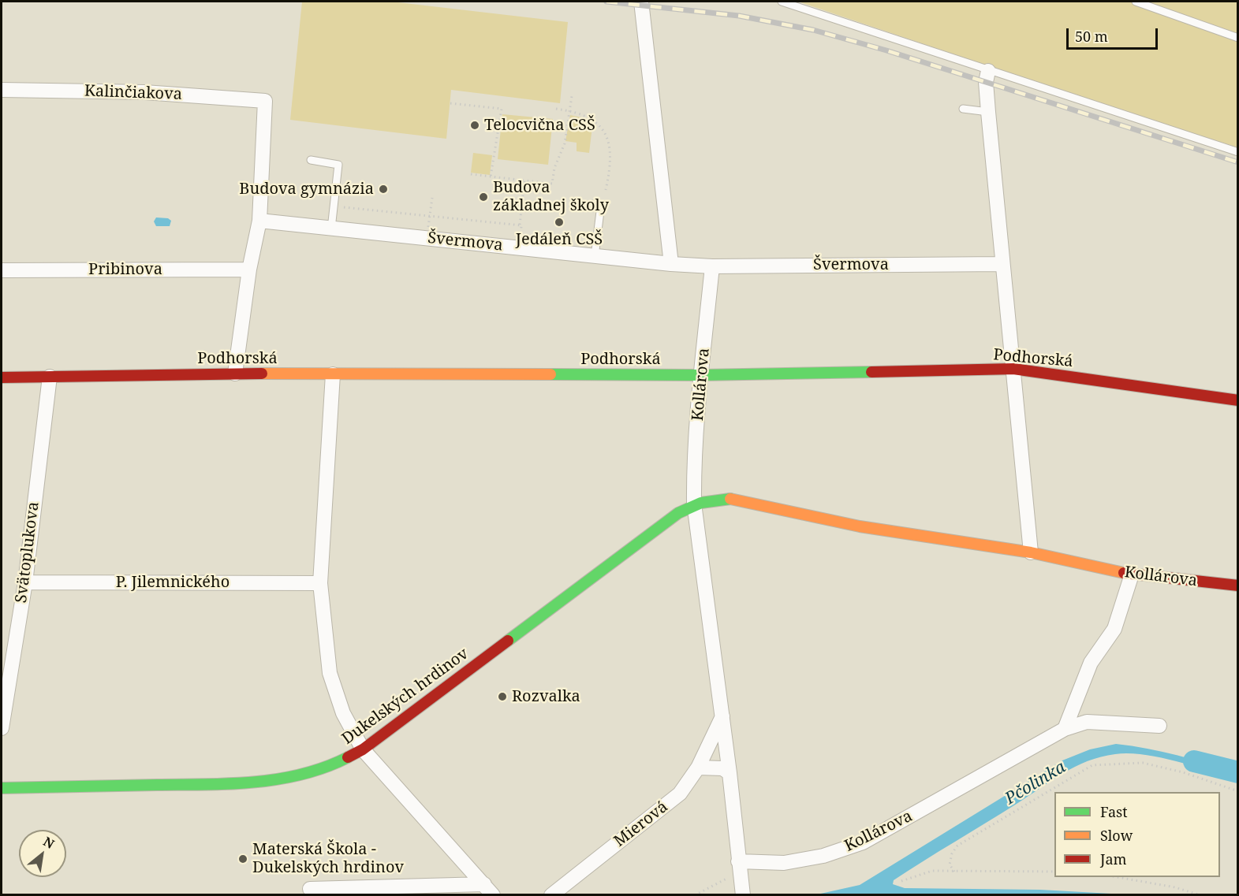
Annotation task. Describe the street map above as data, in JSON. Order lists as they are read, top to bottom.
{
  "streets": {
    "street": [
      "Kalinčiakova",
      "Švermova",
      "Pribinova",
      "Podhorská",
      "Kollárova",
      "Svätoplukova",
      "P. Jilemnického",
      "Dukelských hrdinov",
      "Mierová"
    ]
  },
  "crossings": [
    ["Kalinčiakova", "Švermova"],
    ["Švermova", "Kollárova"],
    ["Podhorská", "Kollárova"],
    ["Podhorská", "Svätoplukova"],
    ["Kollárova", "Dukelských hrdinov"],
    ["Kollárova", "Mierová"],
    ["Svätoplukova", "P. Jilemnického"]
  ],
  "water": ["Pčolinka"],
  "places": [
    "Telocvična CSŠ",
    "Budova gymnázia",
    "Budova základnej školy",
    "Jedáleň CSŠ",
    "Rozvalka",
    "Materská Škola - Dukelských hrdinov"
  ],
  "legend": ["Fast", "Slow", "Jam"],
  "scale_bar": "50 m",
  "north": "top right"
}
